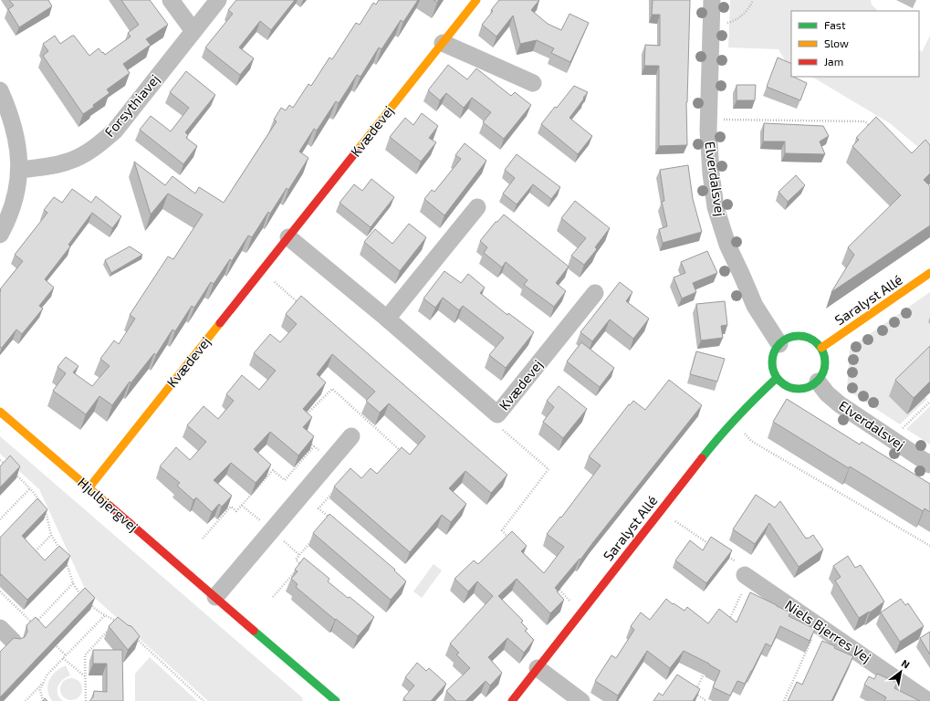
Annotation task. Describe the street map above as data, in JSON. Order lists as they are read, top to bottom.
{
  "streets": {
    "street": [
      "Forsythiavej",
      "Kvædevej",
      "Elverdalsvej",
      "Saralyst Allé",
      "Hjulbjergvej",
      "Niels Bjerres Vej"
    ]
  },
  "crossings": [
    ["Kvædevej", "Hjulbjergvej"],
    ["Elverdalsvej", "Saralyst Allé"]
  ],
  "legend": ["Fast", "Slow", "Jam"],
  "north": "top right"
}
